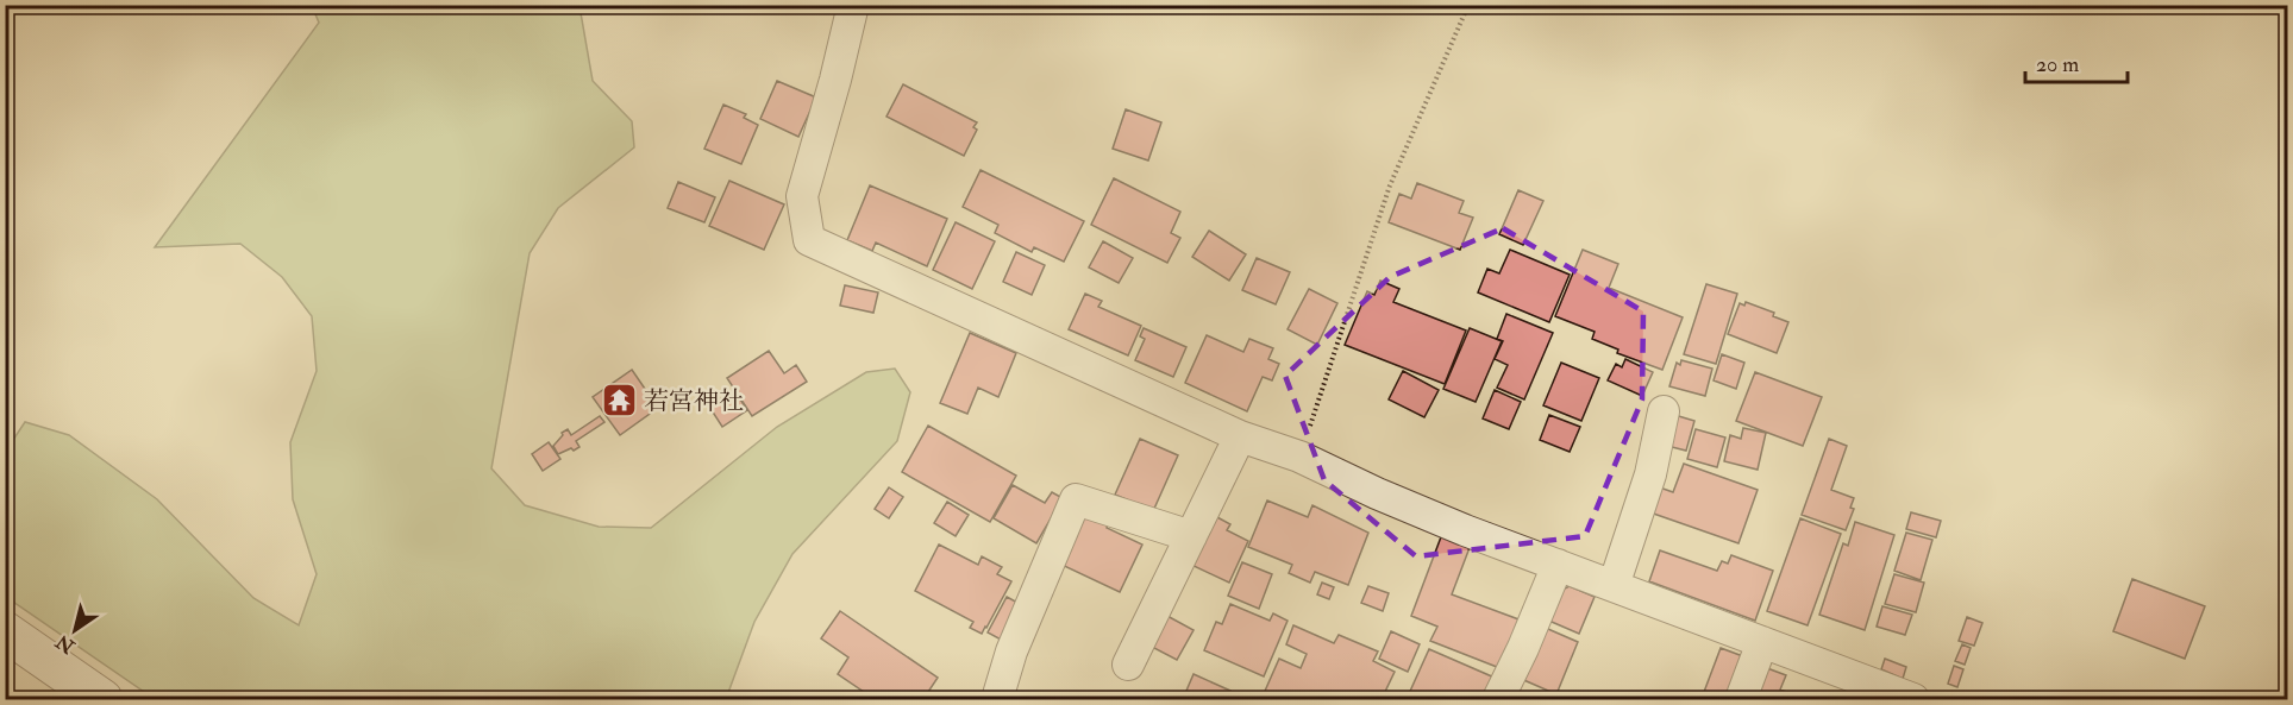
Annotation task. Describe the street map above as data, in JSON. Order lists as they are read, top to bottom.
{
  "places": {
    "temple": ["若宮神社"]
  },
  "scale_bar": "20 m",
  "north": "bottom left"
}
